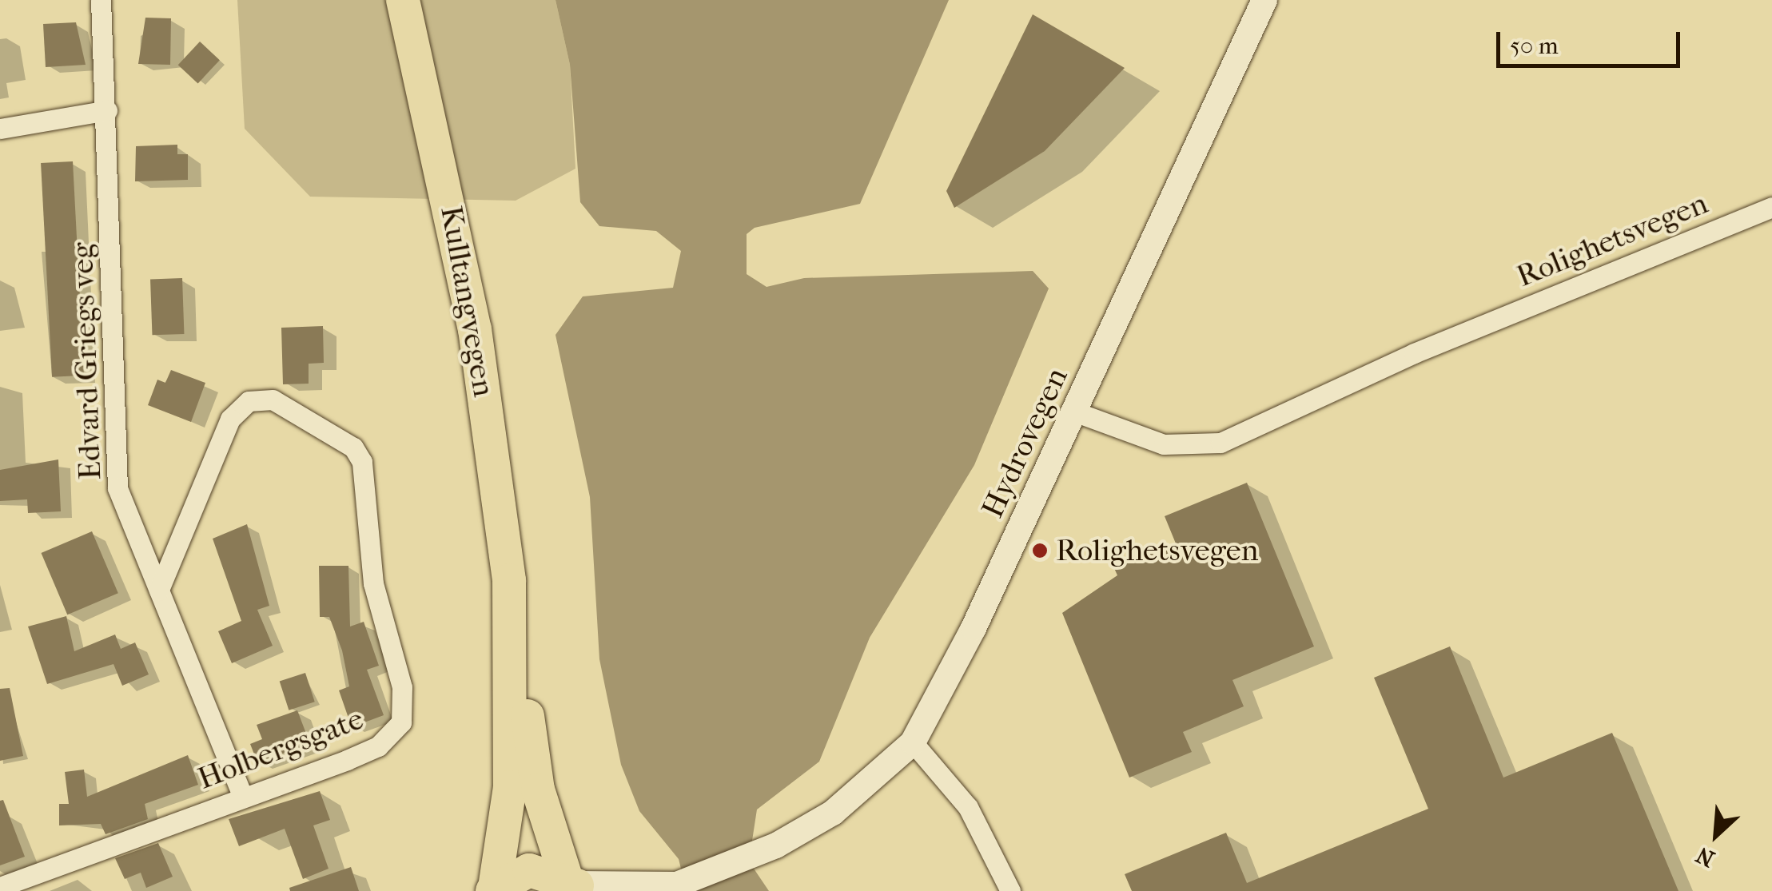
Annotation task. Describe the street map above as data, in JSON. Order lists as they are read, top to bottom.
{
  "streets": {
    "highway": ["Kulltangvegen"],
    "street": [
      "Rolighetsvegen",
      "Edvard Griegs veg",
      "Hydrovegen",
      "Holbergsgate"
    ]
  },
  "crossings": [
    ["Rolighetsvegen", "Hydrovegen"],
    ["Edvard Griegs veg", "Holbergsgate"]
  ],
  "places": ["Rolighetsvegen"],
  "scale_bar": "50 m",
  "north": "bottom left"
}
